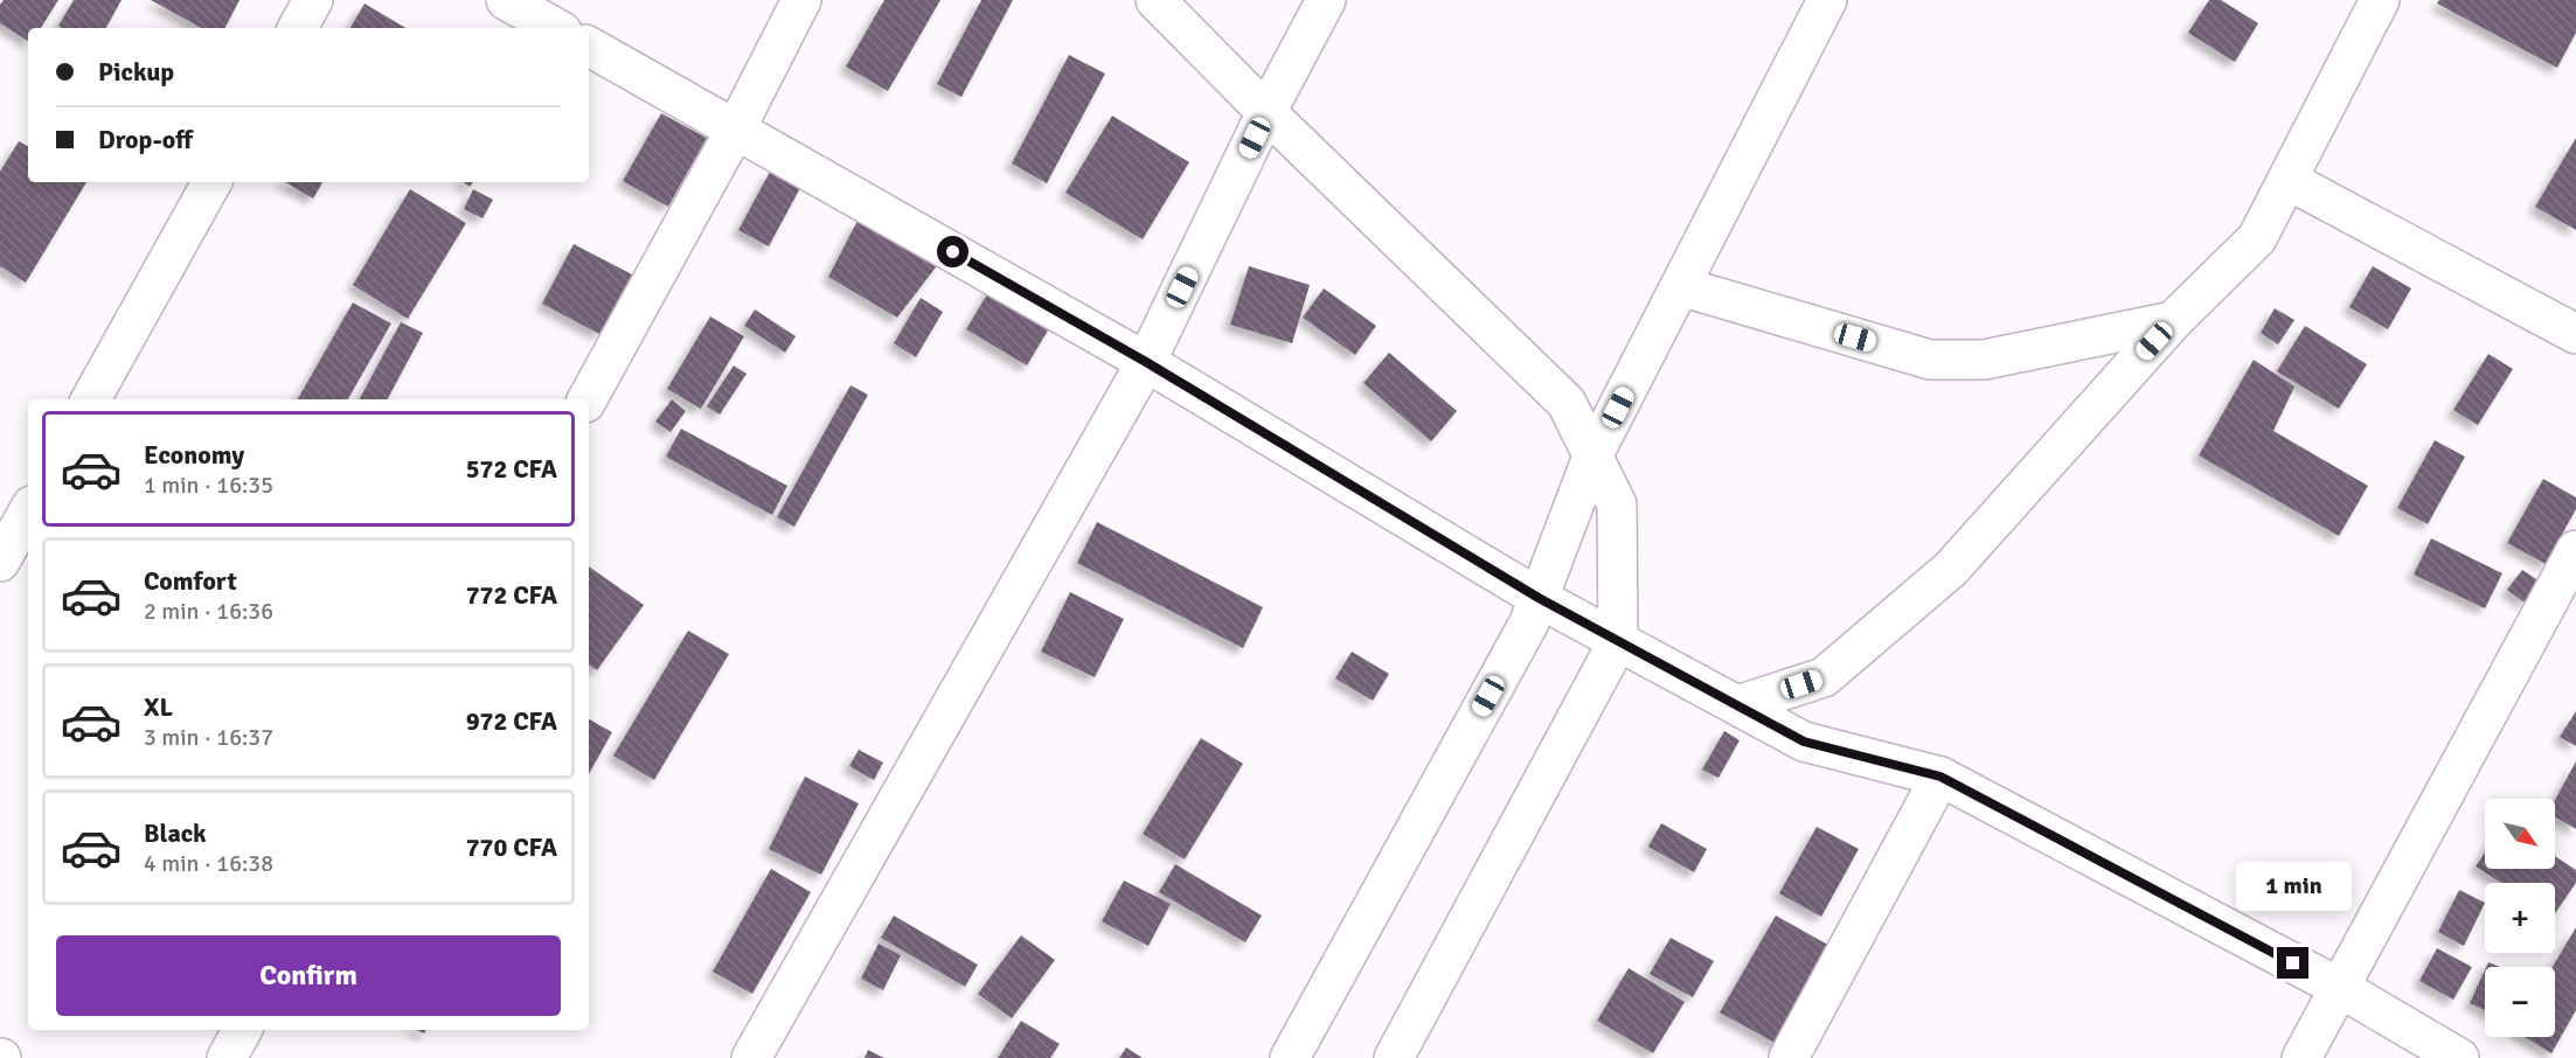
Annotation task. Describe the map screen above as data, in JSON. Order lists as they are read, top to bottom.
{
  "north": "bottom right",
  "page": {
    "banner": ["Pickup", "Drop-off"],
    "list": [
      {
        "name": "Economy",
        "note": "1 min · 16:35",
        "value": "572 CFA"
      },
      {
        "name": "Comfort",
        "note": "2 min · 16:36",
        "value": "772 CFA"
      },
      {
        "name": "XL",
        "note": "3 min · 16:37",
        "value": "972 CFA"
      },
      {
        "name": "Black",
        "note": "4 min · 16:38",
        "value": "770 CFA"
      }
    ],
    "map_buttons": ["+", "−"],
    "bubble": "1 min",
    "buttons": "Confirm"
  }
}
